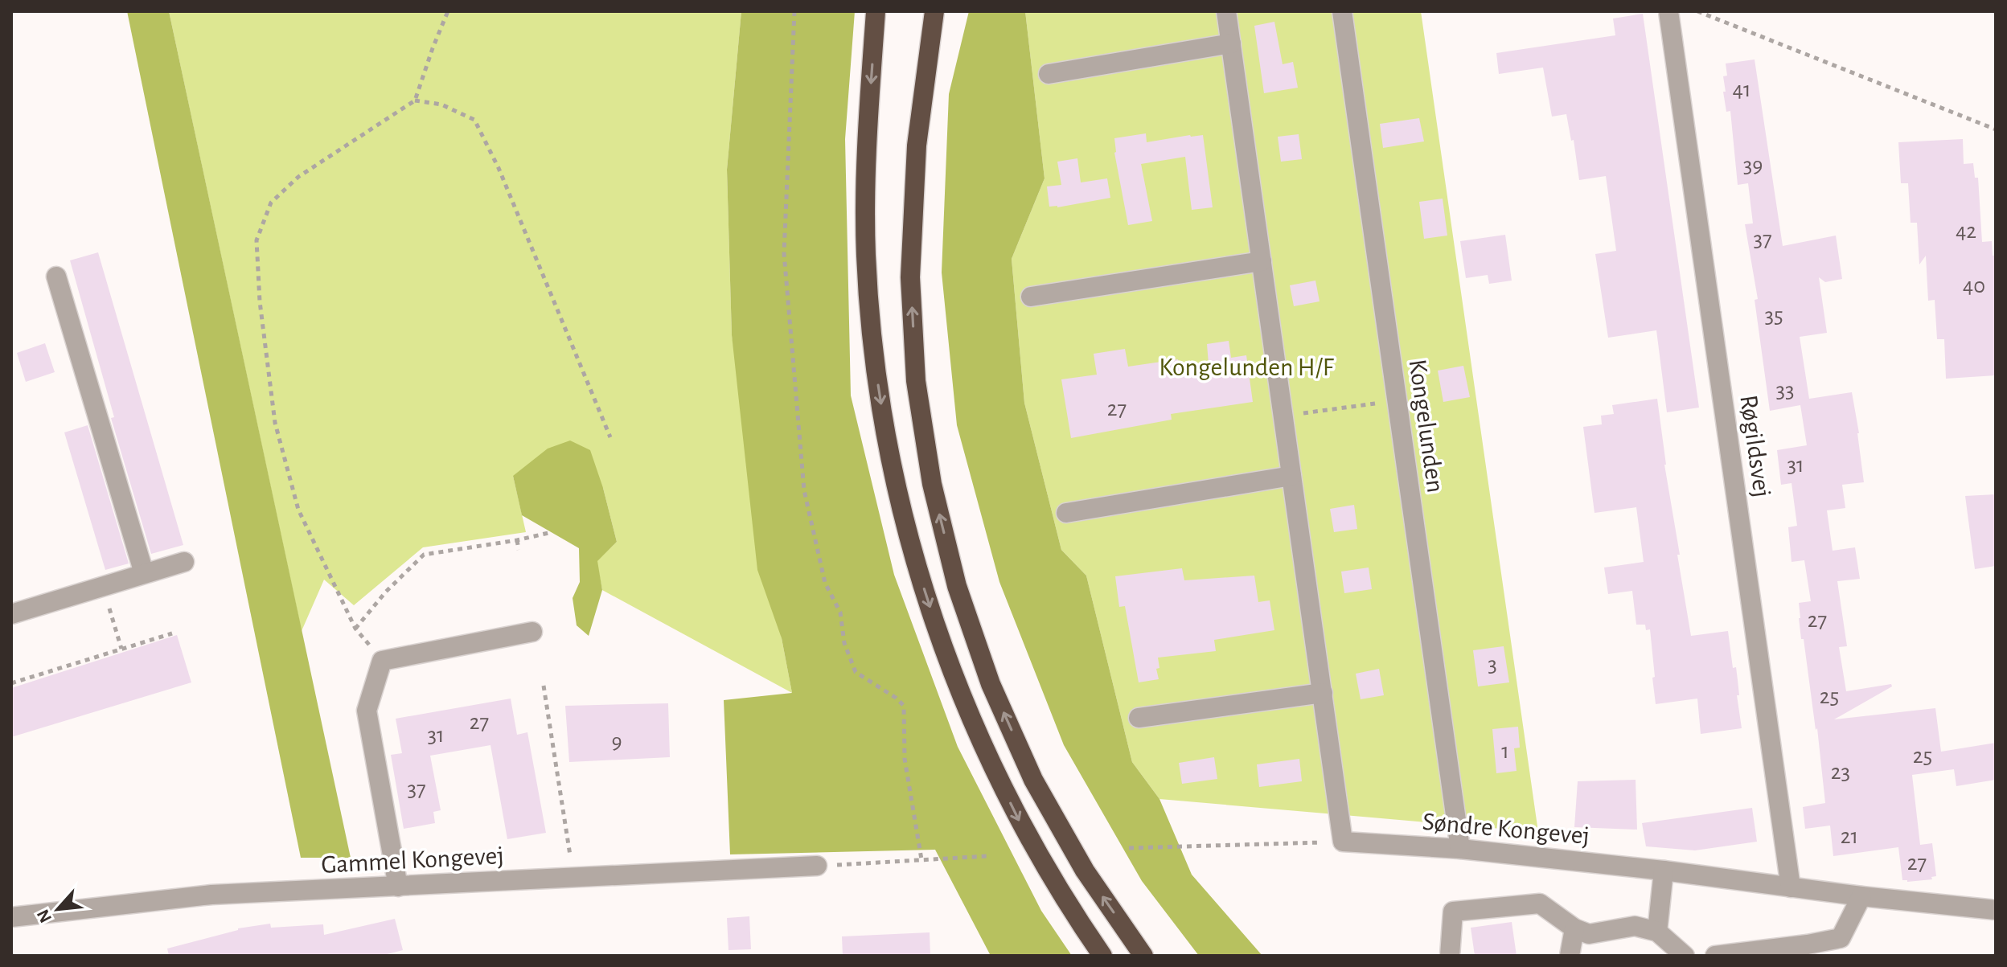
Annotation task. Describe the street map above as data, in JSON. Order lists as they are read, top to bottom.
{
  "streets": {
    "street": [
      "Kongelunden",
      "Røgildsvej",
      "Søndre Kongevej",
      "Gammel Kongevej"
    ]
  },
  "crossings": [
    ["Kongelunden", "Søndre Kongevej"],
    ["Røgildsvej", "Søndre Kongevej"]
  ],
  "parks": ["Kongelunden H/F"],
  "house_numbers": [
    "41",
    "39",
    "42",
    "37",
    "40",
    "35",
    "33",
    "27",
    "31",
    "27",
    "3",
    "25",
    "27",
    "31",
    "9",
    "1",
    "25",
    "23",
    "37",
    "21",
    "27"
  ],
  "north": "bottom left"
}
